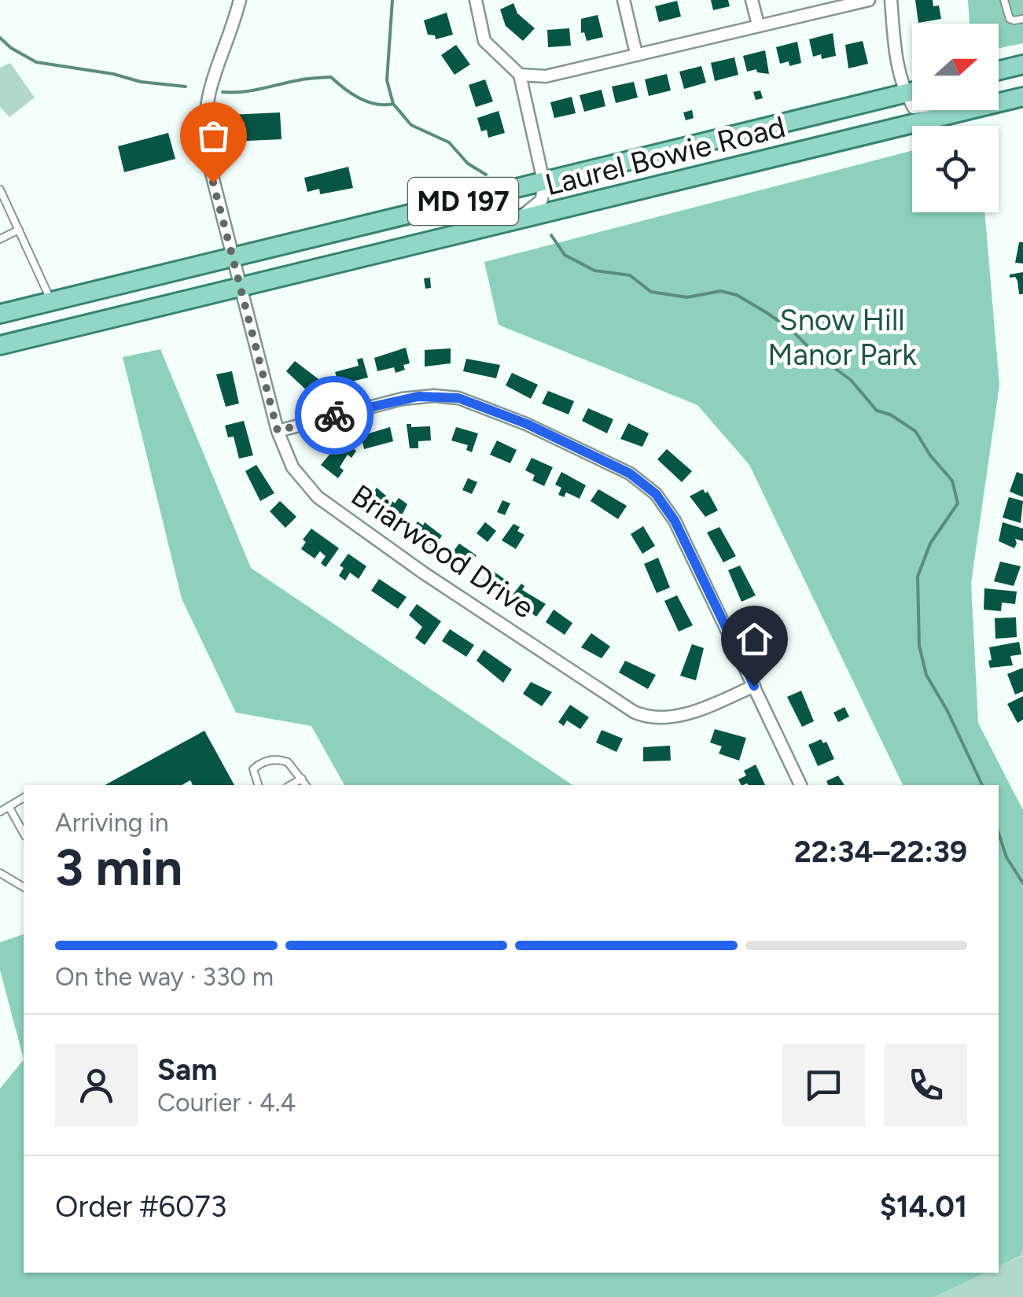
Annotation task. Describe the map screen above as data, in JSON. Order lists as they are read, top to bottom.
{
  "streets": {
    "main road": ["Laurel Bowie Road", "MD 197"],
    "street": ["Briarwood Drive"]
  },
  "crossings": [
    ["Laurel Bowie Road", "Briarwood Drive"]
  ],
  "parks": ["Snow Hill Manor Park"],
  "north": "right",
  "page": {
    "heading": ["3 min", "Arriving in", "22:34–22:39"],
    "panel": [
      "Sam",
      "Courier · 4.4",
      "Order #6073",
      "$14.01"
    ],
    "bar": "On the way · 330 m"
  }
}
